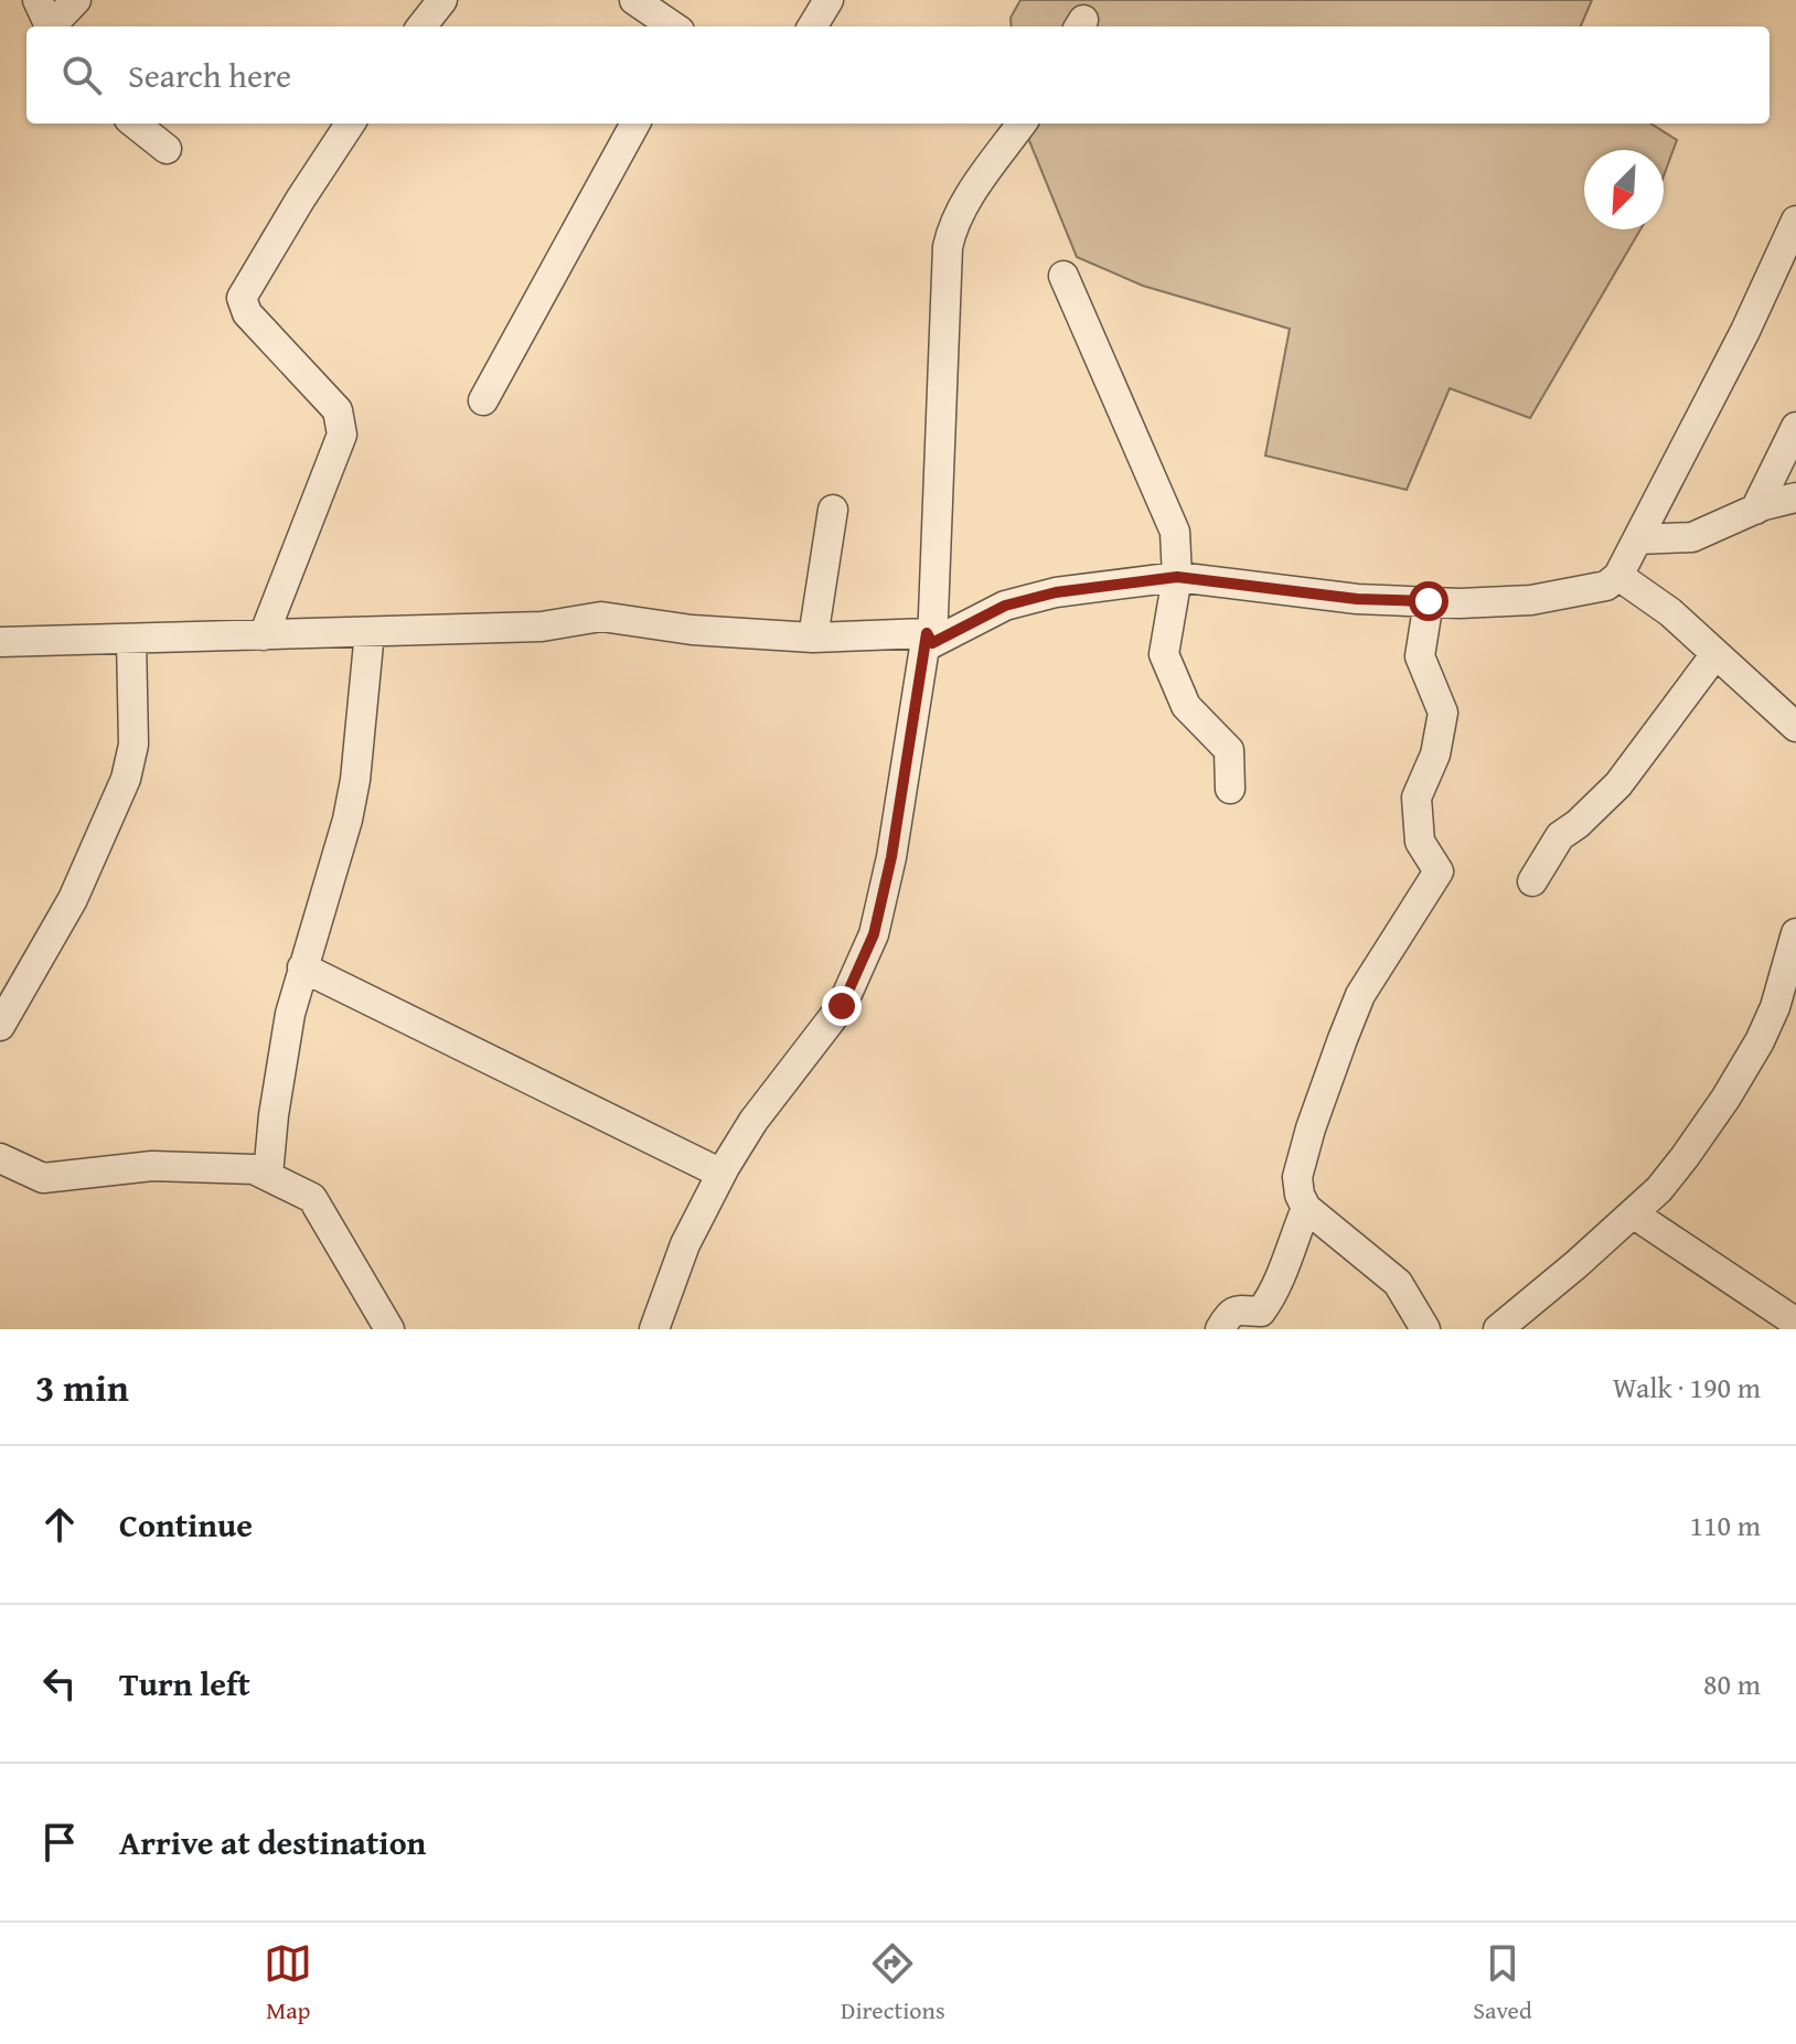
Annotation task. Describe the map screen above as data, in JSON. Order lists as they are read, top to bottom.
{
  "north": "bottom left",
  "page": {
    "search": "Search here",
    "heading": ["3 min", "Walk · 190 m"],
    "list": [
      ["Continue", "110 m"],
      ["Turn left", "80 m"],
      "Arrive at destination"
    ],
    "nav": ["Map", "Directions", "Saved"]
  }
}
